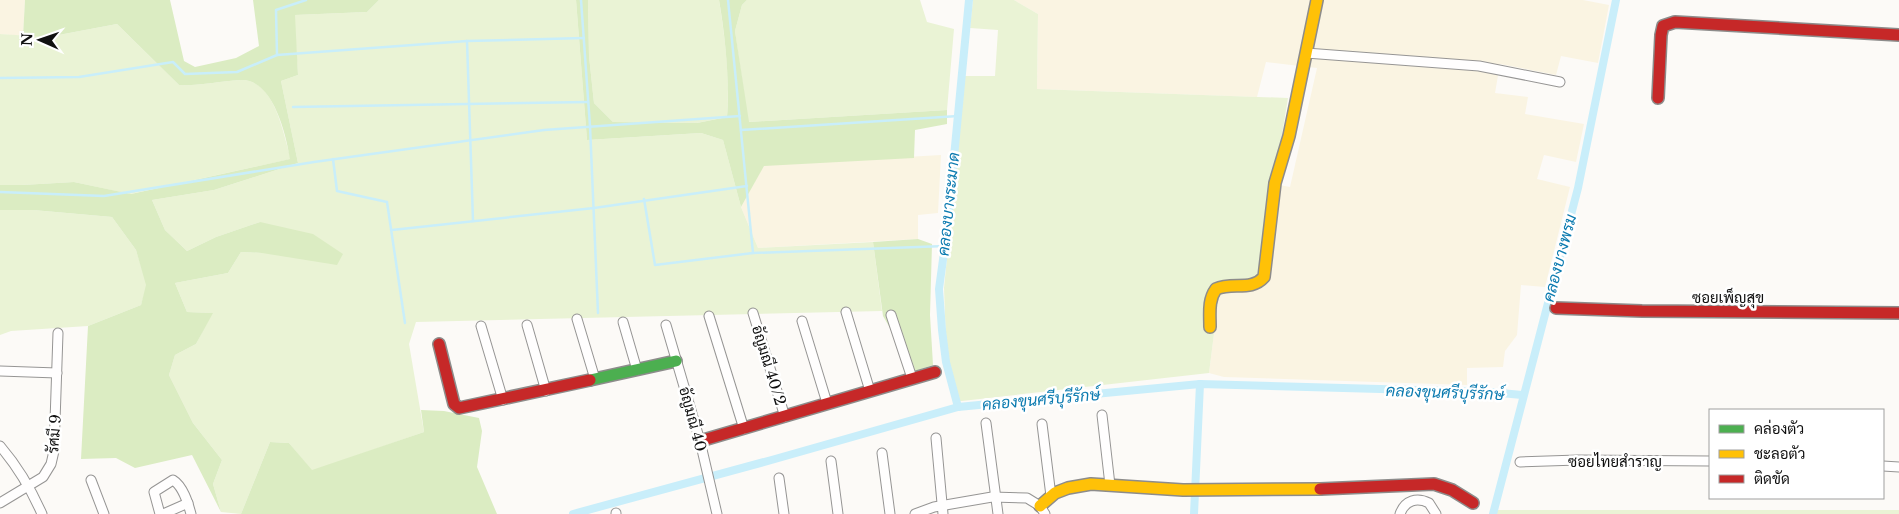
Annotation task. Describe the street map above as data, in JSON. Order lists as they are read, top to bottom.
{
  "streets": {
    "street": [
      "ซอยเพ็ญสุข",
      "อัญมณี 40/2",
      "อัญมณี 40",
      "รัศมี 9",
      "ซอยไทยสำราญ"
    ]
  },
  "water": ["คลองบางระมาด", "คลองบางพรม", "คลองขุนศรีบุรีรักษ์"],
  "legend": ["คล่องตัว", "ชะลอตัว", "ติดขัด"],
  "north": "left"
}
